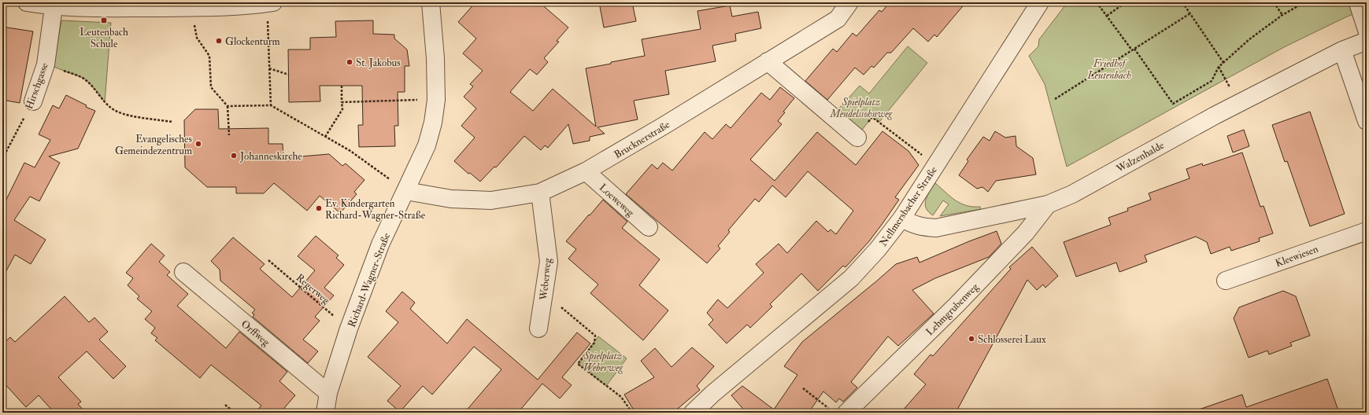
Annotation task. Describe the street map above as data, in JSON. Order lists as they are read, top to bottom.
{
  "streets": {
    "street": [
      "Hirschgasse",
      "Brucknerstraße",
      "Walzenhalde",
      "Loeweweg",
      "Nellmersbacher Straße",
      "Kleewiesen",
      "Weberweg",
      "Richard-Wagner-Straße",
      "Lehmgrubenweg",
      "Orffweg"
    ],
    "path": ["Regerweg"]
  },
  "crossings": [
    ["Brucknerstraße", "Loeweweg"],
    ["Brucknerstraße", "Weberweg"],
    ["Brucknerstraße", "Richard-Wagner-Straße"],
    ["Walzenhalde", "Nellmersbacher Straße"],
    ["Walzenhalde", "Lehmgrubenweg"],
    ["Richard-Wagner-Straße", "Regerweg"],
    ["Richard-Wagner-Straße", "Orffweg"]
  ],
  "parks": ["Friedhof Leutenbach", "Spielplatz Mendelssohnweg", "Spielplatz Weberweg"],
  "places": {
    "transit": ["Leutenbach Schule"],
    "other": [
      "Glockenturm",
      "St. Jakobus",
      "Evangelisches Gemeindezentrum",
      "Johanneskirche",
      "Ev. Kindergarten Richard-Wagner-Straße",
      "Schlosserei Laux"
    ]
  }
}
